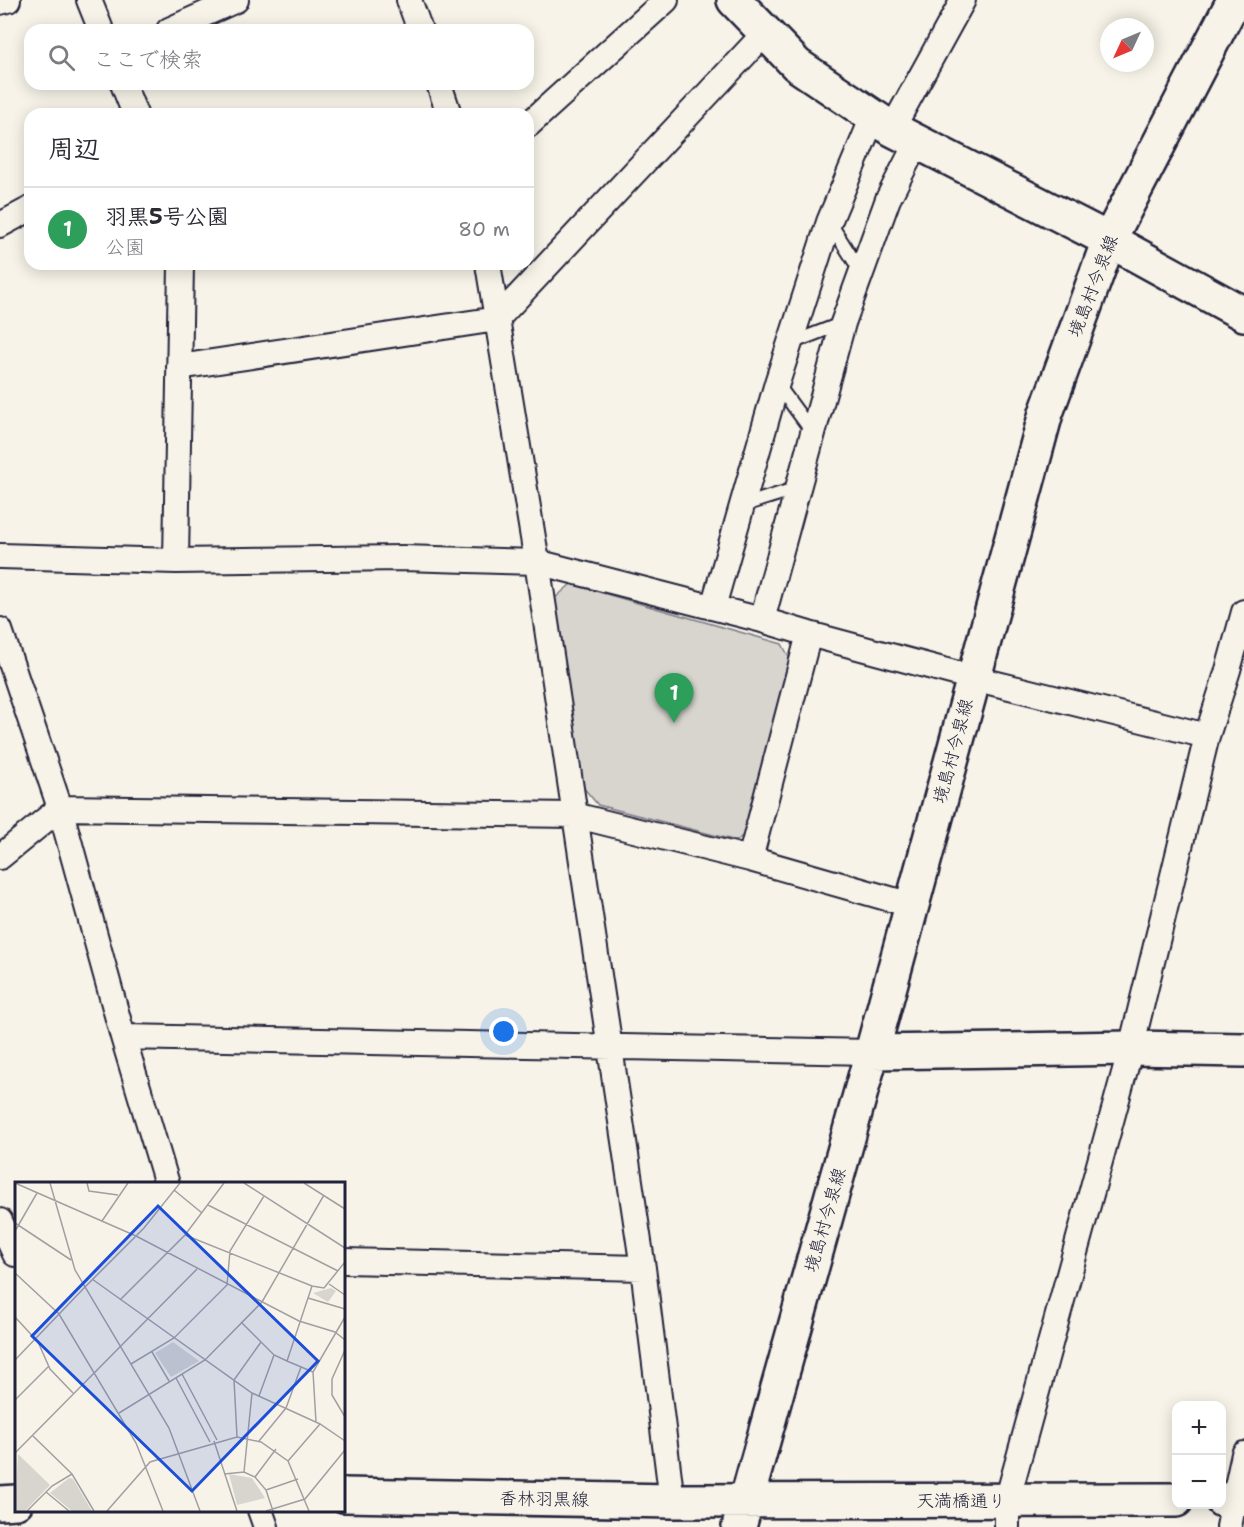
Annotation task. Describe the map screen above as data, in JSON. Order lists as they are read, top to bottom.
{
  "streets": {
    "main road": ["境島村今泉線", "香林羽黒線", "天満橋通り"]
  },
  "crossings": [
    ["境島村今泉線", "香林羽黒線"],
    ["境島村今泉線", "天満橋通り"],
    ["香林羽黒線", "天満橋通り"]
  ],
  "north": "bottom left",
  "page": {
    "search": "ここで検索",
    "heading": "周辺",
    "list": [
      {
        "mark": "1",
        "name": "羽黒5号公園",
        "note": "公園",
        "value": "80 m"
      }
    ],
    "pins": "1",
    "map_buttons": ["+", "−"]
  }
}
